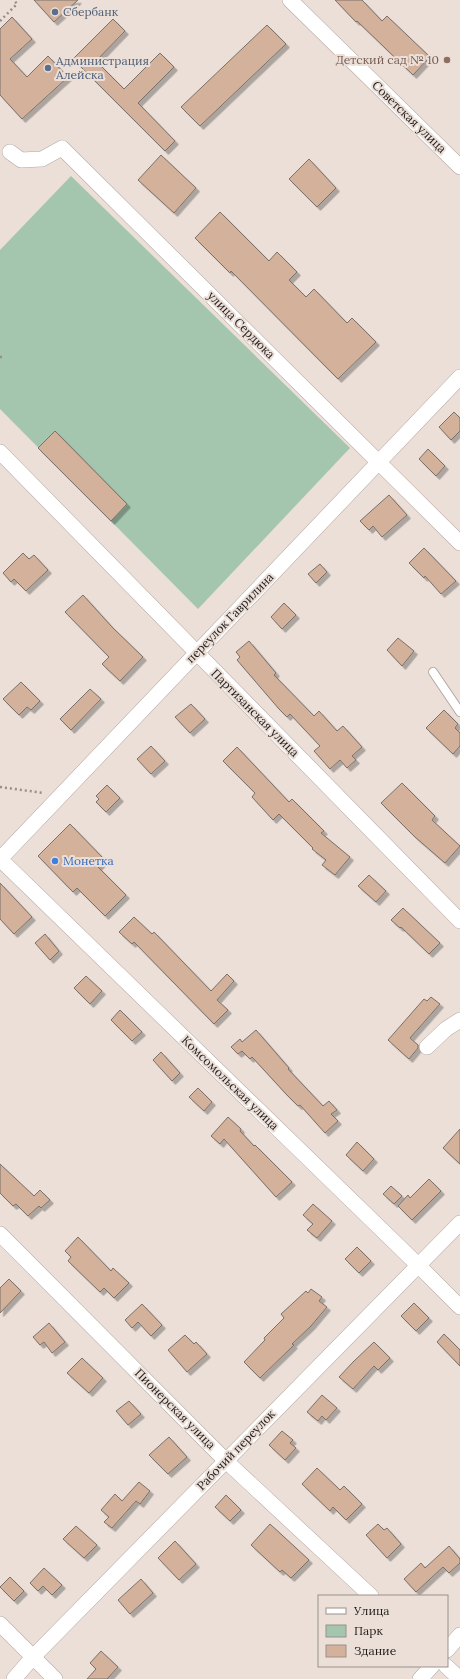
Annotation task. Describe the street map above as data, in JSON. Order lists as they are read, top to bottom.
{
  "streets": {
    "street": [
      "Советская улица",
      "улица Сердюка",
      "переулок Гаврилина",
      "Партизанская улица",
      "Комсомольская улица",
      "Пионерская улица",
      "Рабочий переулок"
    ]
  },
  "crossings": [
    ["улица Сердюка", "переулок Гаврилина"],
    ["переулок Гаврилина", "Партизанская улица"],
    ["переулок Гаврилина", "Комсомольская улица"],
    ["Комсомольская улица", "Рабочий переулок"],
    ["Пионерская улица", "Рабочий переулок"]
  ],
  "places": [
    "Сбербанк",
    "Детский сад № 10",
    "Администрация Алейска",
    "Монетка"
  ],
  "legend": ["Улица", "Парк", "Здание"]
}
